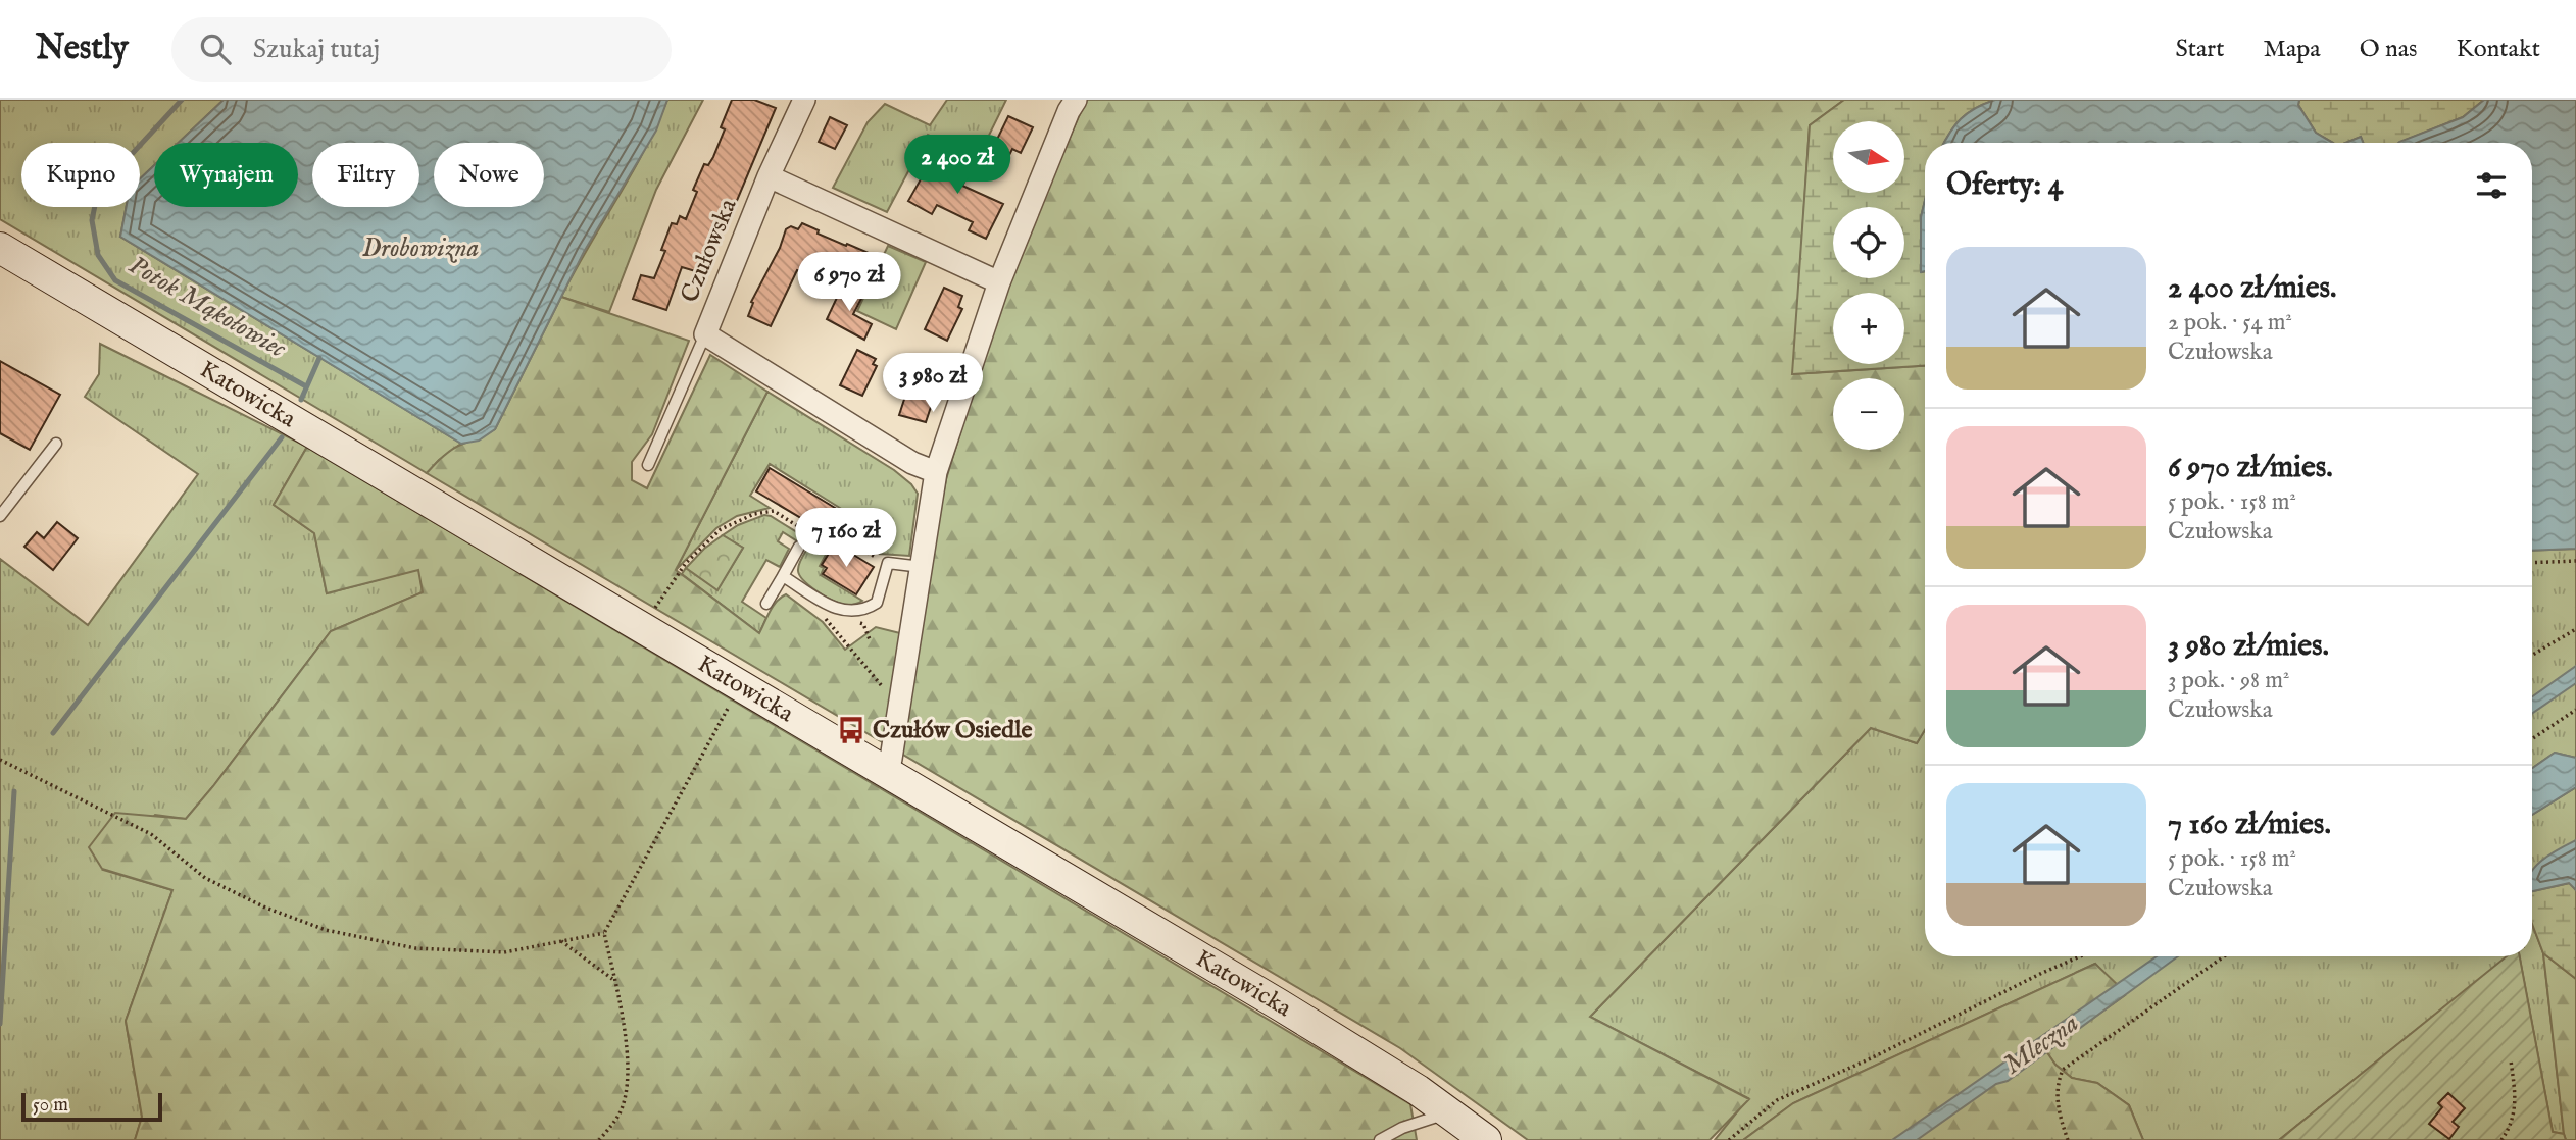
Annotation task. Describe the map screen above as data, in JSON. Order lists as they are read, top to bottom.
{
  "streets": {
    "main road": ["Katowicka"],
    "street": ["Czułowska"]
  },
  "water": ["Drobowizna", "Potok Mąkołowiec", "Mleczna"],
  "places": {
    "bus stop": ["Czułów Osiedle"]
  },
  "scale_bar": "50 m",
  "north": "right",
  "page": {
    "header": "Nestly",
    "search": "Szukaj tutaj",
    "nav": [
      "Start",
      "Mapa",
      "O nas",
      "Kontakt"
    ],
    "map_buttons": ["+", "−"],
    "price": [
      "2 400 zł",
      "6 970 zł",
      "3 980 zł",
      "7 160 zł"
    ],
    "chip": [
      "Kupno",
      "Wynajem",
      "Filtry",
      "Nowe"
    ],
    "heading": "Oferty: 4",
    "list": [
      {
        "name": "2 400 zł/mies.",
        "note": "2 pok. · 54 m² · Czułowska"
      },
      {
        "name": "6 970 zł/mies.",
        "note": "5 pok. · 158 m² · Czułowska"
      },
      {
        "name": "3 980 zł/mies.",
        "note": "3 pok. · 98 m² · Czułowska"
      },
      {
        "name": "7 160 zł/mies.",
        "note": "5 pok. · 158 m² · Czułowska"
      }
    ],
    "scale": "50 m"
  }
}
